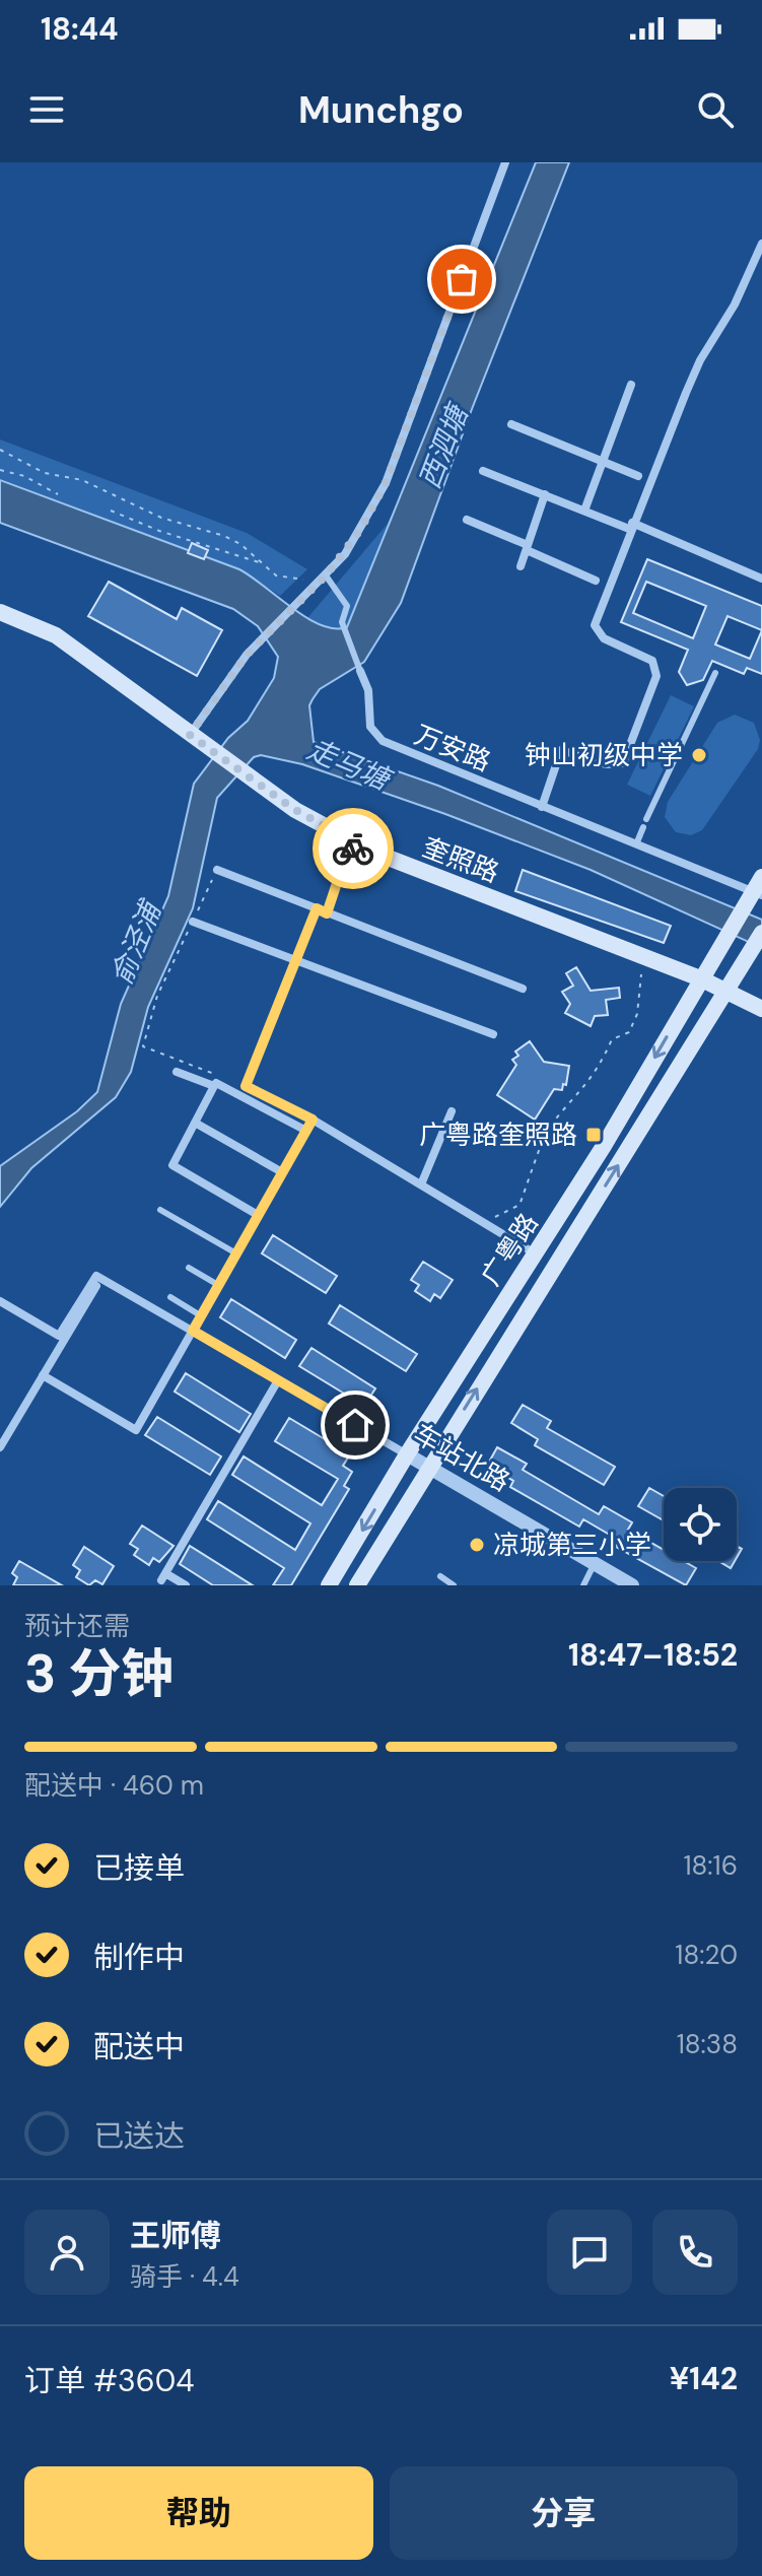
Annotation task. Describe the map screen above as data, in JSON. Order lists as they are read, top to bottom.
{
  "streets": {
    "main road": ["奎照路", "广粤路"],
    "street": ["万安路", "车站北路"]
  },
  "crossings": [
    ["万安路", "广粤路"],
    ["奎照路", "广粤路"],
    ["广粤路", "车站北路"]
  ],
  "water": ["西泗塘", "走马塘", "俞泾浦"],
  "places": {
    "other": ["钟山初级中学", "凉城第三小学"],
    "transit": ["广粤路奎照路"]
  },
  "page": {
    "status": "18:44",
    "header": "Munchgo",
    "heading": ["3 分钟", "预计还需", "18:47–18:52"],
    "panel": [
      "王师傅",
      "骑手 · 4.4",
      "订单 #3604",
      "¥142"
    ],
    "bar": "配送中 · 460 m",
    "list": [
      ["已接单", "18:16"],
      ["制作中", "18:20"],
      ["配送中", "18:38"],
      "已送达"
    ],
    "buttons": ["帮助", "分享"]
  }
}
